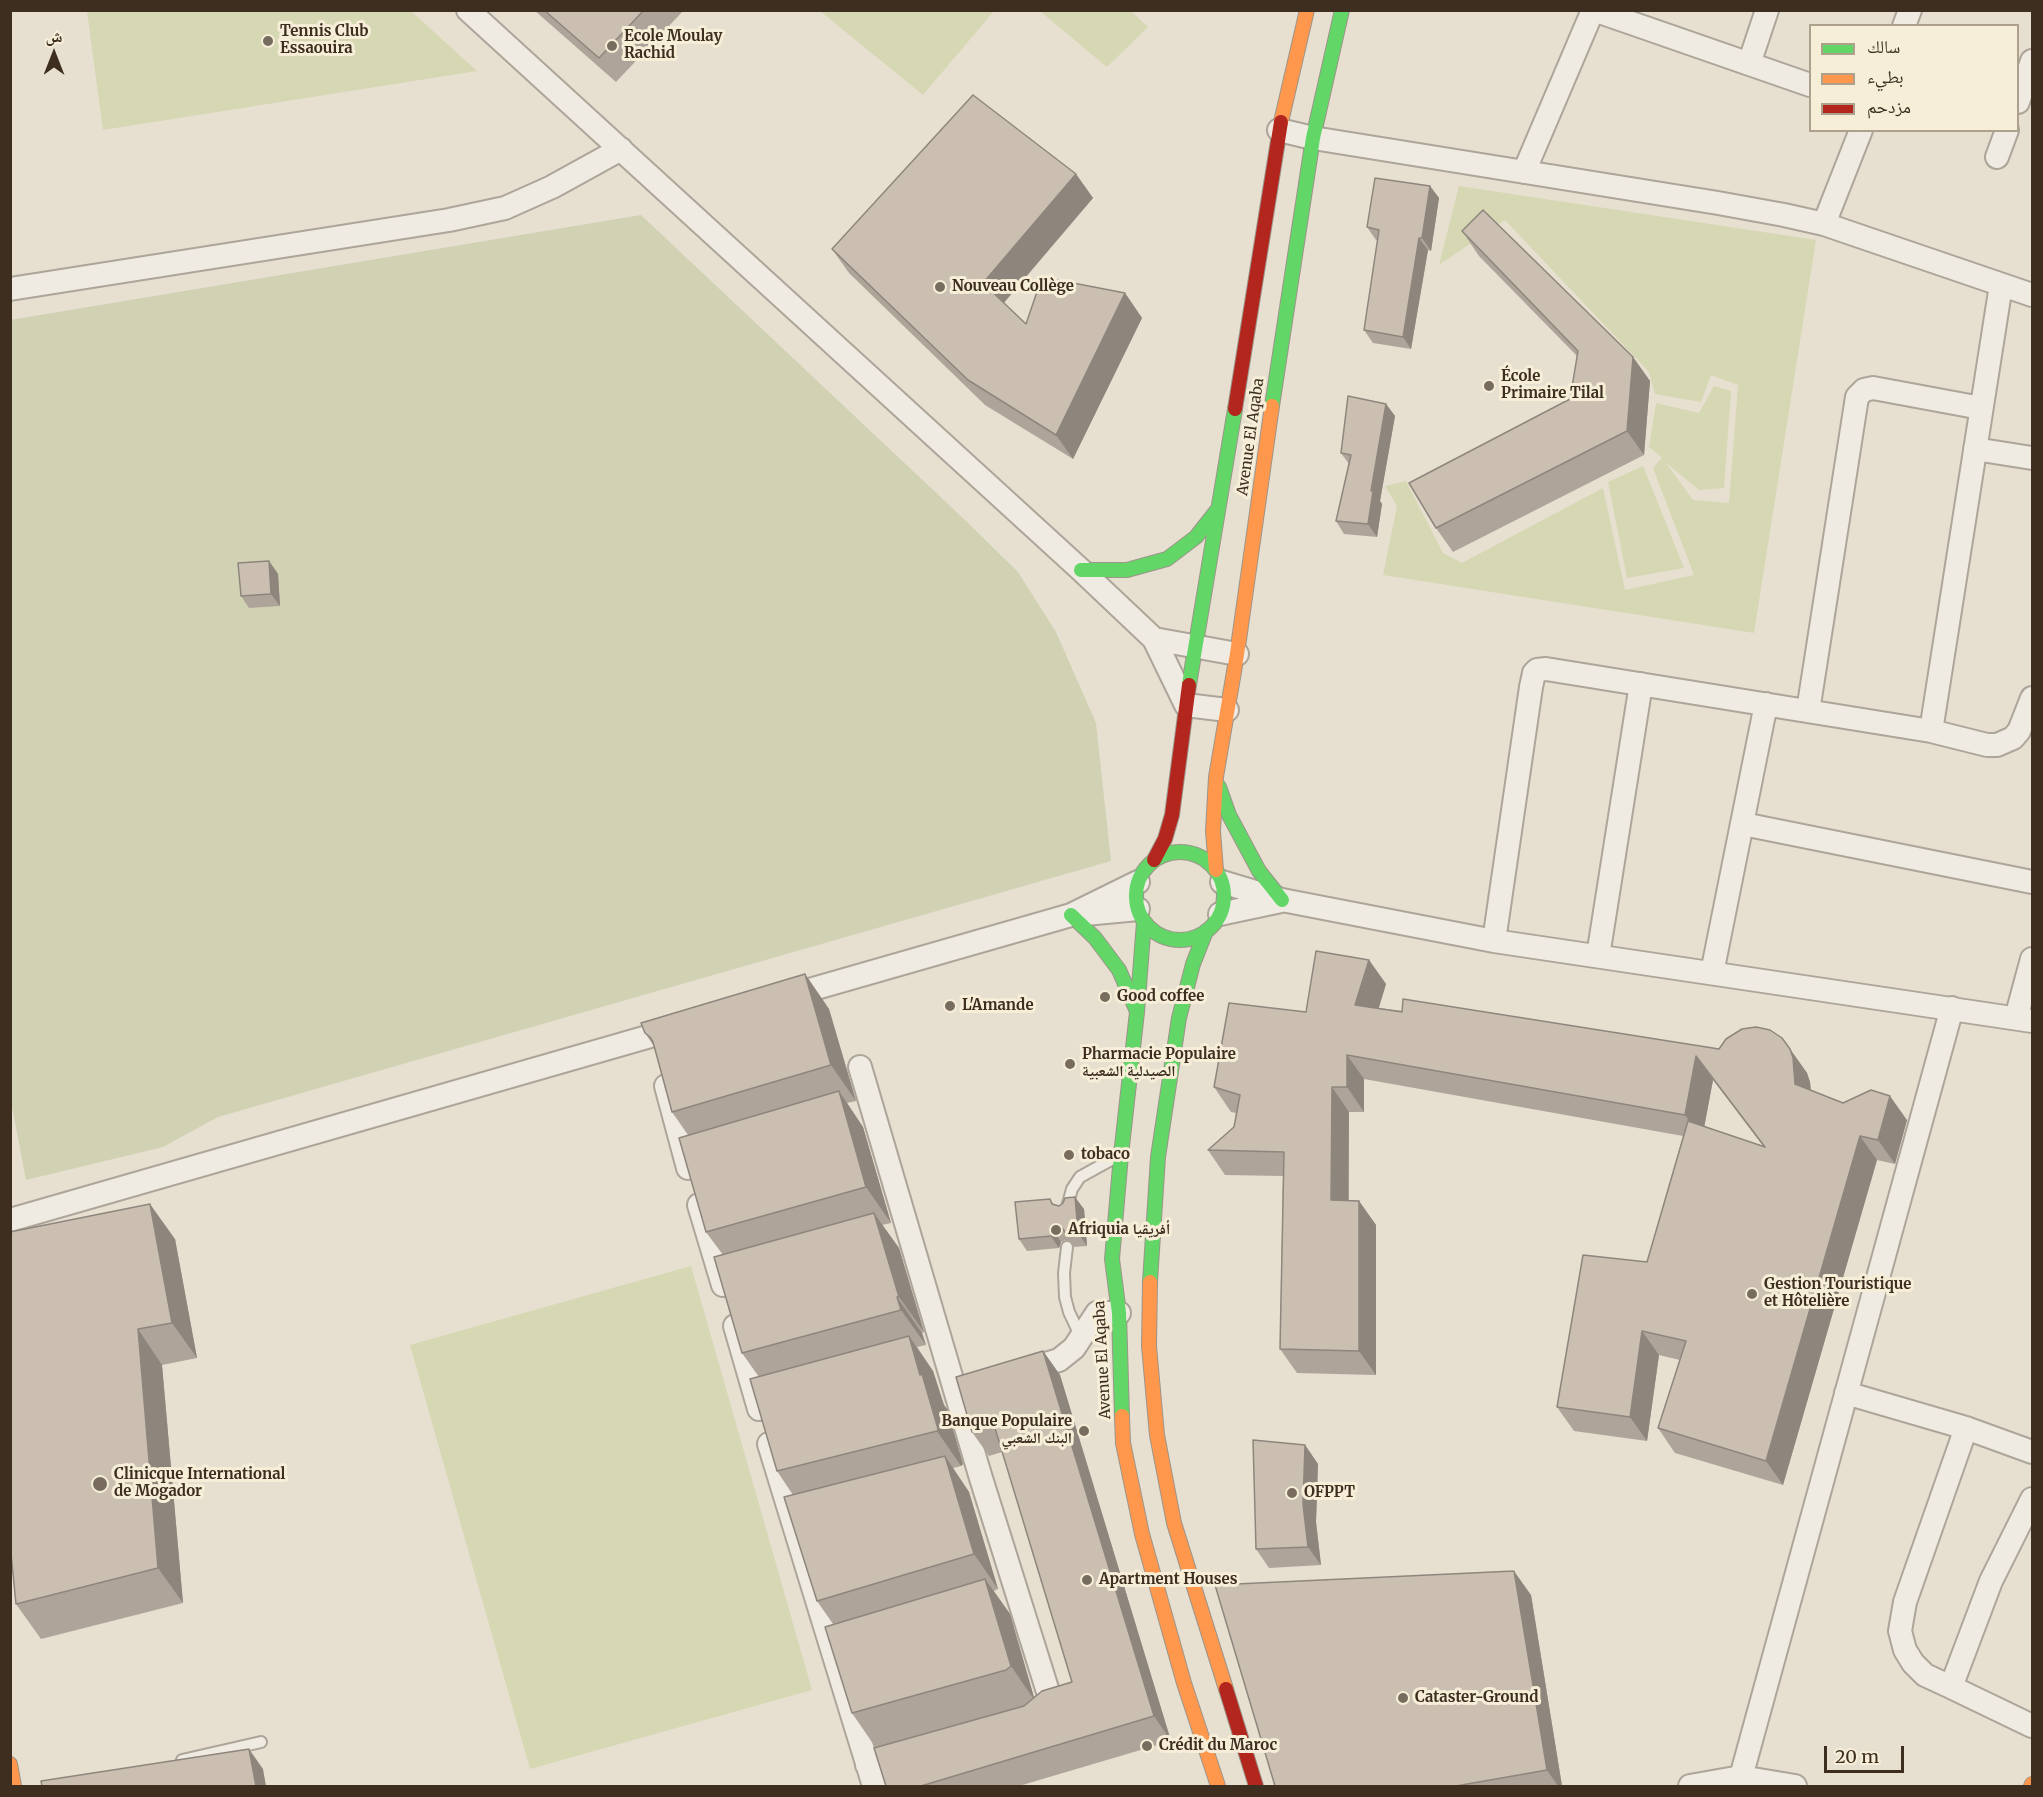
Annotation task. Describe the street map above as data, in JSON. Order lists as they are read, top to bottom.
{
  "streets": {
    "main road": ["Avenue El Aqaba"]
  },
  "places": [
    "Tennis Club Essaouira",
    "Ecole Moulay Rachid",
    "Nouveau Collège",
    "École Primaire Tilal",
    "Good coffee",
    "L'Amande",
    "Pharmacie Populaire الصيدلية الشعبية",
    "tobaco",
    "Afriquia أفريقيا",
    "Gestion Touristique et Hôtelière",
    "Banque Populaire البنك الشعبي",
    "Clinicque International de Mogador",
    "OFPPT",
    "Apartment Houses",
    "Cataster-Ground",
    "Crédit du Maroc"
  ],
  "legend": ["سالك", "بطيء", "مزدحم"],
  "scale_bar": "20 m",
  "north": "top"
}
